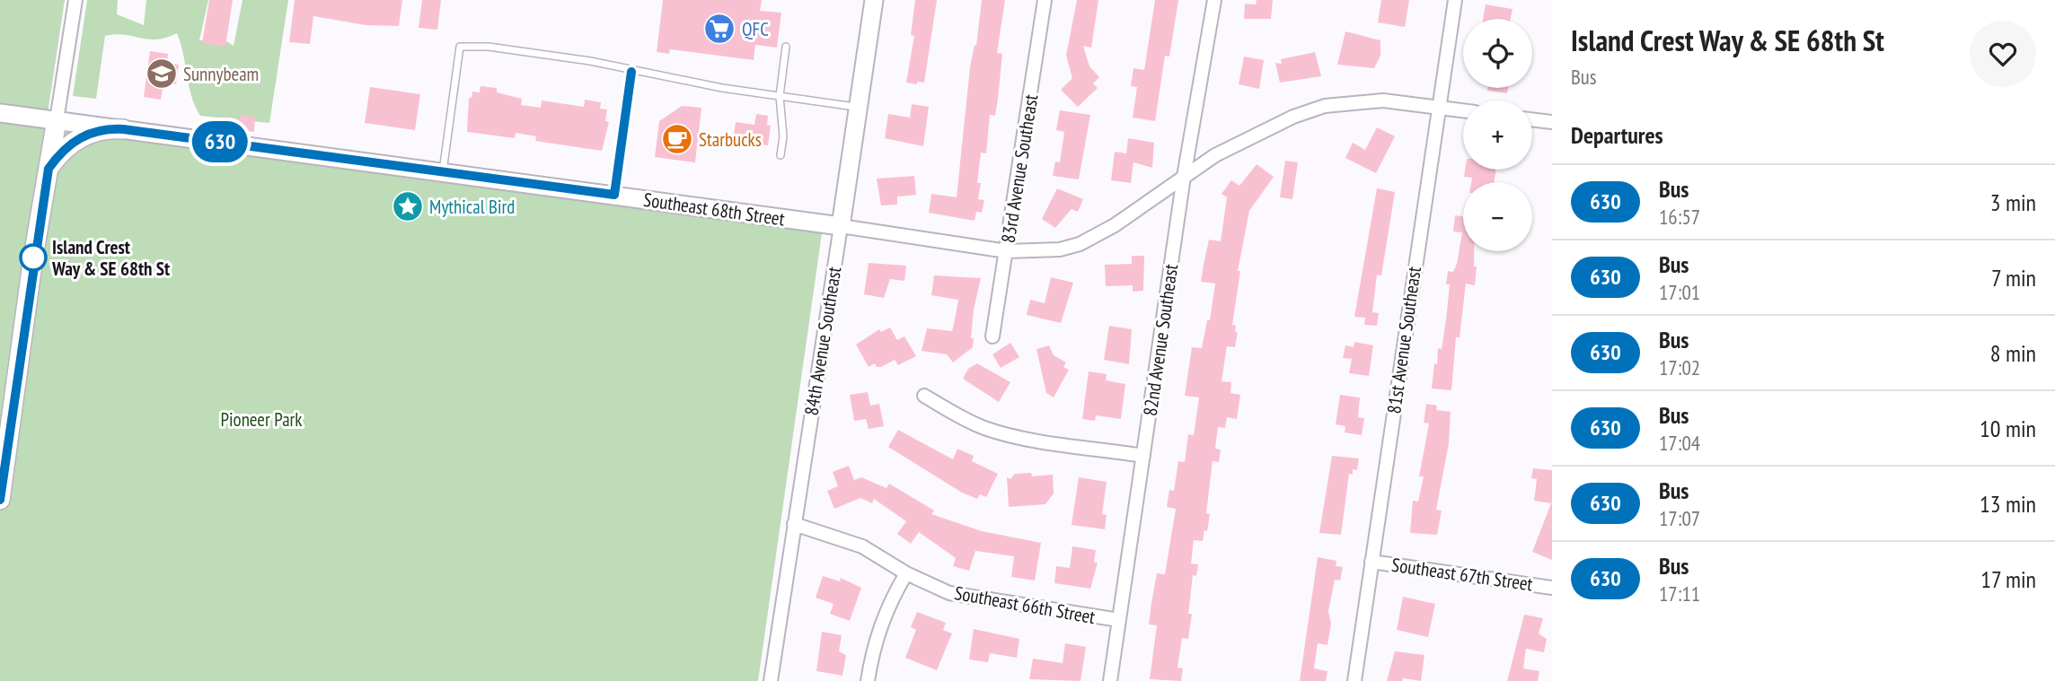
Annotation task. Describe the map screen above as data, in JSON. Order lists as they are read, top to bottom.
{
  "streets": {
    "street": [
      "83rd Avenue Southeast",
      "Southeast 68th Street",
      "82nd Avenue Southeast",
      "81st Avenue Southeast",
      "84th Avenue Southeast",
      "Southeast 67th Street",
      "Southeast 66th Street"
    ]
  },
  "crossings": [
    ["83rd Avenue Southeast", "Southeast 68th Street"],
    ["Southeast 68th Street", "82nd Avenue Southeast"],
    ["Southeast 68th Street", "81st Avenue Southeast"],
    ["Southeast 68th Street", "84th Avenue Southeast"],
    ["82nd Avenue Southeast", "Southeast 66th Street"],
    ["81st Avenue Southeast", "Southeast 67th Street"],
    ["84th Avenue Southeast", "Southeast 66th Street"]
  ],
  "parks": ["Pioneer Park"],
  "places": {
    "supermarket": ["QFC"],
    "school or university": ["Sunnybeam"],
    "cafe": ["Starbucks"],
    "place": ["Mythical Bird"],
    "other": ["Island Crest Way & SE 68th St"]
  },
  "lines": ["bus line 630"],
  "page": {
    "on_map": "630",
    "heading": [
      ["Island Crest Way & SE 68th St", "Bus"],
      "Departures"
    ],
    "map_buttons": ["+", "−"],
    "list": [
      {
        "mark": "630",
        "name": "Bus",
        "note": "16:57",
        "value": "3 min"
      },
      {
        "mark": "630",
        "name": "Bus",
        "note": "17:01",
        "value": "7 min"
      },
      {
        "mark": "630",
        "name": "Bus",
        "note": "17:02",
        "value": "8 min"
      },
      {
        "mark": "630",
        "name": "Bus",
        "note": "17:04",
        "value": "10 min"
      },
      {
        "mark": "630",
        "name": "Bus",
        "note": "17:07",
        "value": "13 min"
      },
      {
        "mark": "630",
        "name": "Bus",
        "note": "17:11",
        "value": "17 min"
      }
    ]
  }
}
